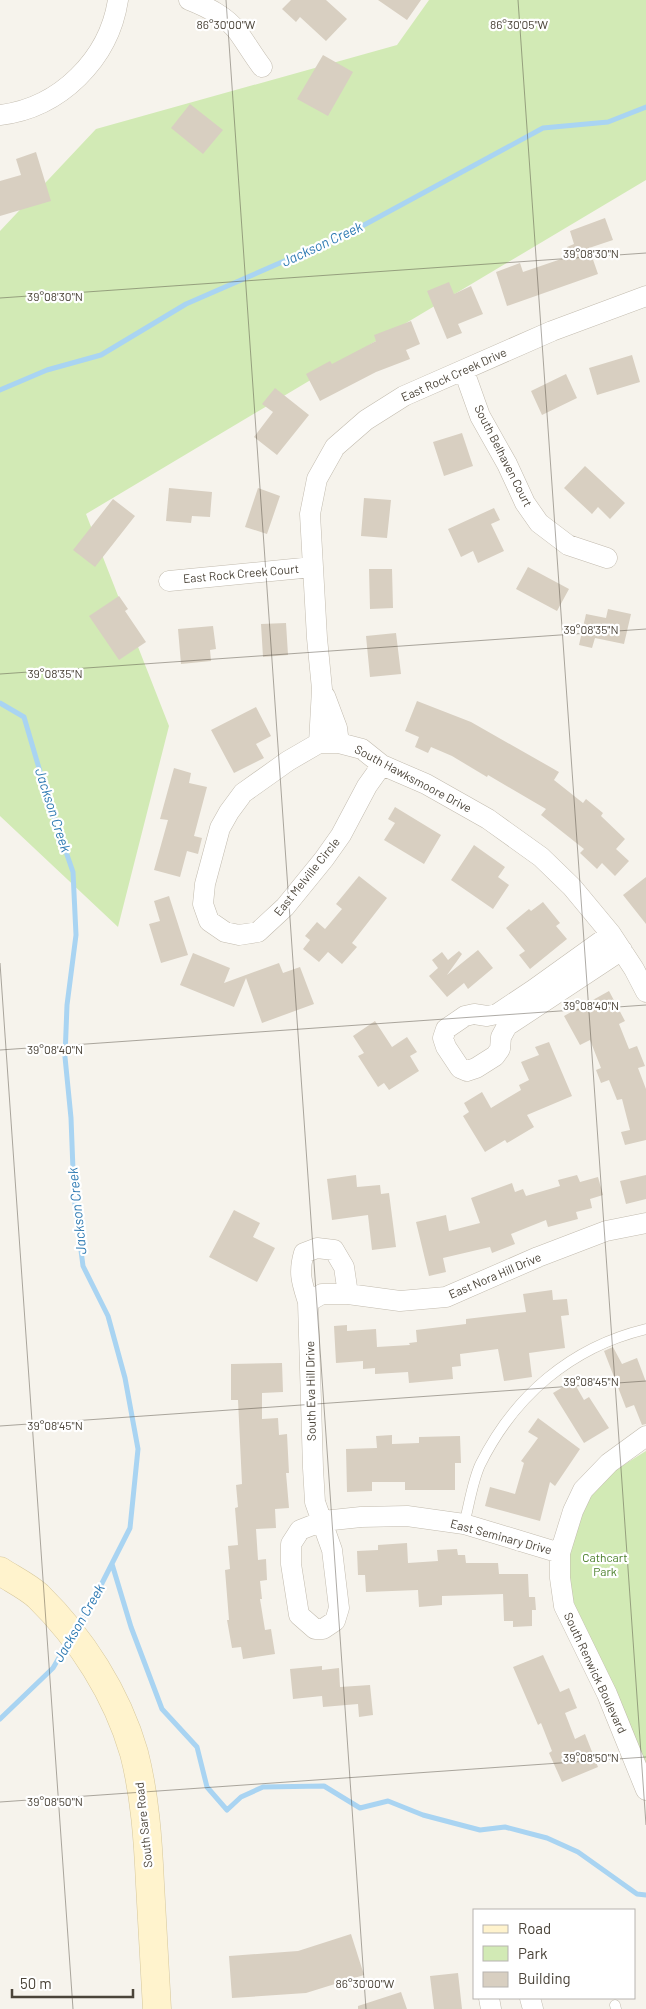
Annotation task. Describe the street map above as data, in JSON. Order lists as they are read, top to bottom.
{
  "streets": {
    "main road": ["South Sare Road"],
    "street": [
      "East Rock Creek Drive",
      "South Belhaven Court",
      "East Rock Creek Court",
      "South Hawksmoore Drive",
      "East Melville Circle",
      "East Nora Hill Drive",
      "South Eva Hill Drive",
      "East Seminary Drive",
      "South Renwick Boulevard"
    ]
  },
  "crossings": [
    ["East Rock Creek Drive", "South Belhaven Court"],
    ["East Rock Creek Drive", "East Rock Creek Court"],
    ["East Rock Creek Drive", "South Hawksmoore Drive"],
    ["East Rock Creek Drive", "East Melville Circle"],
    ["South Hawksmoore Drive", "East Melville Circle"],
    ["South Eva Hill Drive", "East Seminary Drive"],
    ["East Seminary Drive", "South Renwick Boulevard"]
  ],
  "water": ["Jackson Creek"],
  "parks": ["Cathcart Park"],
  "legend": ["Road", "Park", "Building"],
  "scale_bar": "50 m",
  "coordinates": [
    "86°30'00\"W",
    "86°30'05\"W",
    "39°08'30\"N",
    "39°08'35\"N",
    "39°08'40\"N",
    "39°08'45\"N",
    "39°08'50\"N"
  ]
}
